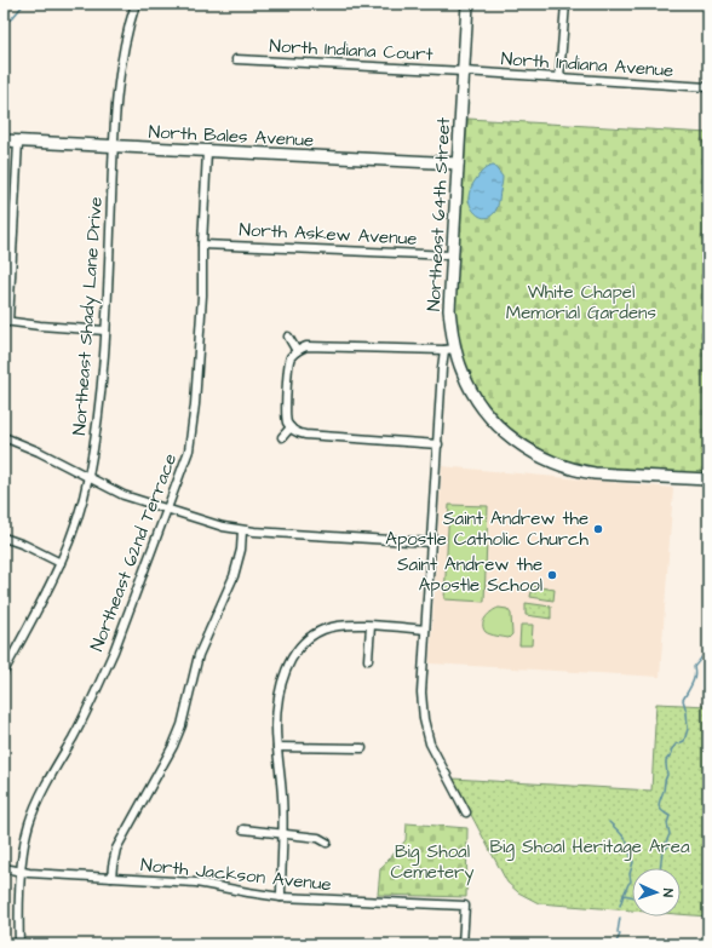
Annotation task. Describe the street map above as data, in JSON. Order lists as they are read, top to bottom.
{
  "streets": {
    "street": [
      "North Indiana Court",
      "North Indiana Avenue",
      "North Bales Avenue",
      "Northeast 64th Street",
      "North Askew Avenue",
      "Northeast Shady Lane Drive",
      "Northeast 62nd Terrace",
      "North Jackson Avenue"
    ]
  },
  "crossings": [
    ["North Indiana Court", "North Indiana Avenue"],
    ["North Indiana Court", "Northeast 64th Street"],
    ["North Indiana Avenue", "Northeast 64th Street"],
    ["North Bales Avenue", "Northeast 64th Street"],
    ["North Bales Avenue", "Northeast Shady Lane Drive"],
    ["North Bales Avenue", "Northeast 62nd Terrace"],
    ["Northeast 64th Street", "North Askew Avenue"],
    ["North Askew Avenue", "Northeast 62nd Terrace"],
    ["Northeast 62nd Terrace", "North Jackson Avenue"]
  ],
  "parks": ["White Chapel Memorial Gardens", "Big Shoal Heritage Area", "Big Shoal Cemetery"],
  "places": ["Saint Andrew the Apostle Catholic Church", "Saint Andrew the Apostle School"],
  "north": "right"
}
